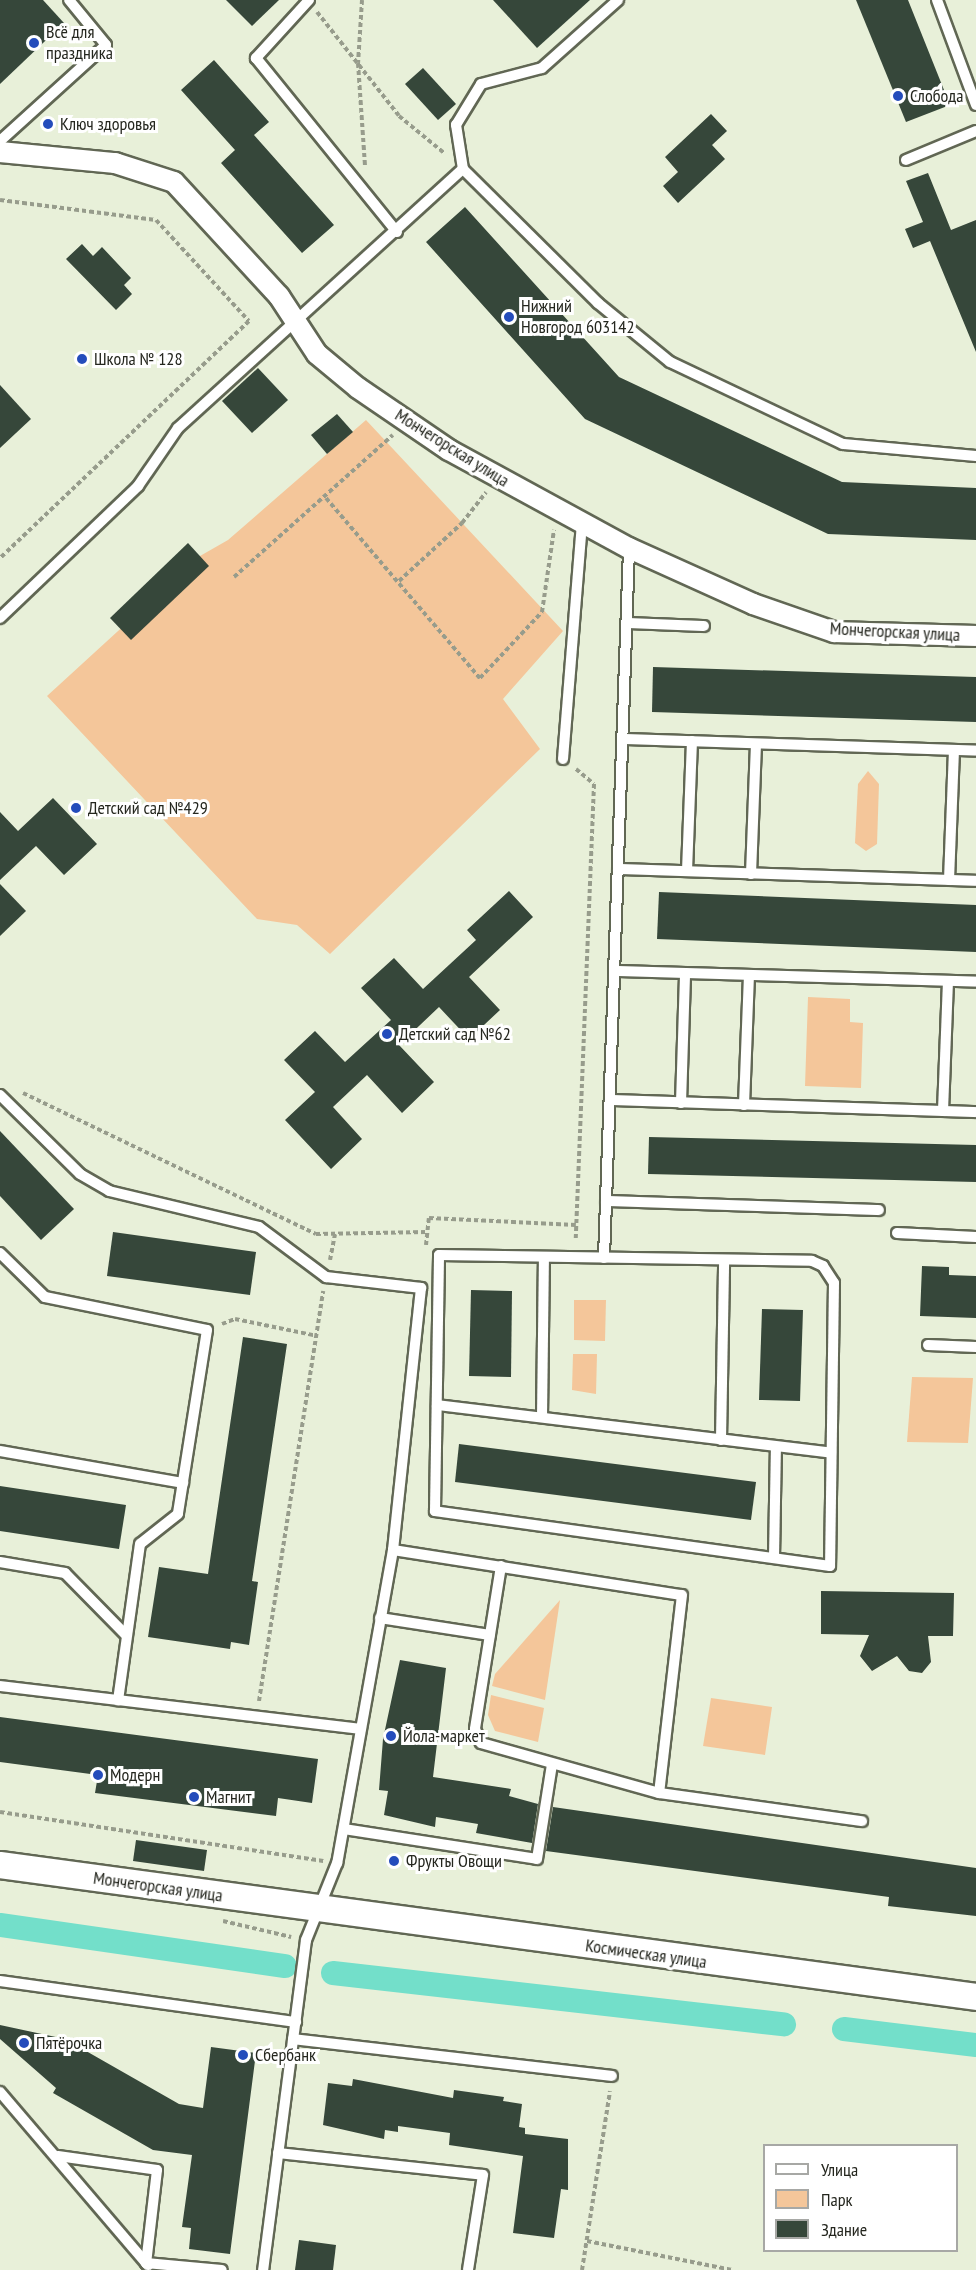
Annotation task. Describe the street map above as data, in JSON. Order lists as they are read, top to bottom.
{
  "streets": {
    "street": ["Мончегорская улица", "Космическая улица"]
  },
  "crossings": [
    ["Мончегорская улица", "Космическая улица"]
  ],
  "places": [
    "Всё для праздника",
    "Слобода",
    "Ключ здоровья",
    "Нижний Новгород 603142",
    "Школа № 128",
    "Детский сад №429",
    "Детский сад №62",
    "Йола-маркет",
    "Модерн",
    "Магнит",
    "Фрукты Овощи",
    "Пятёрочка",
    "Сбербанк"
  ],
  "legend": ["Улица", "Парк", "Здание"]
}
